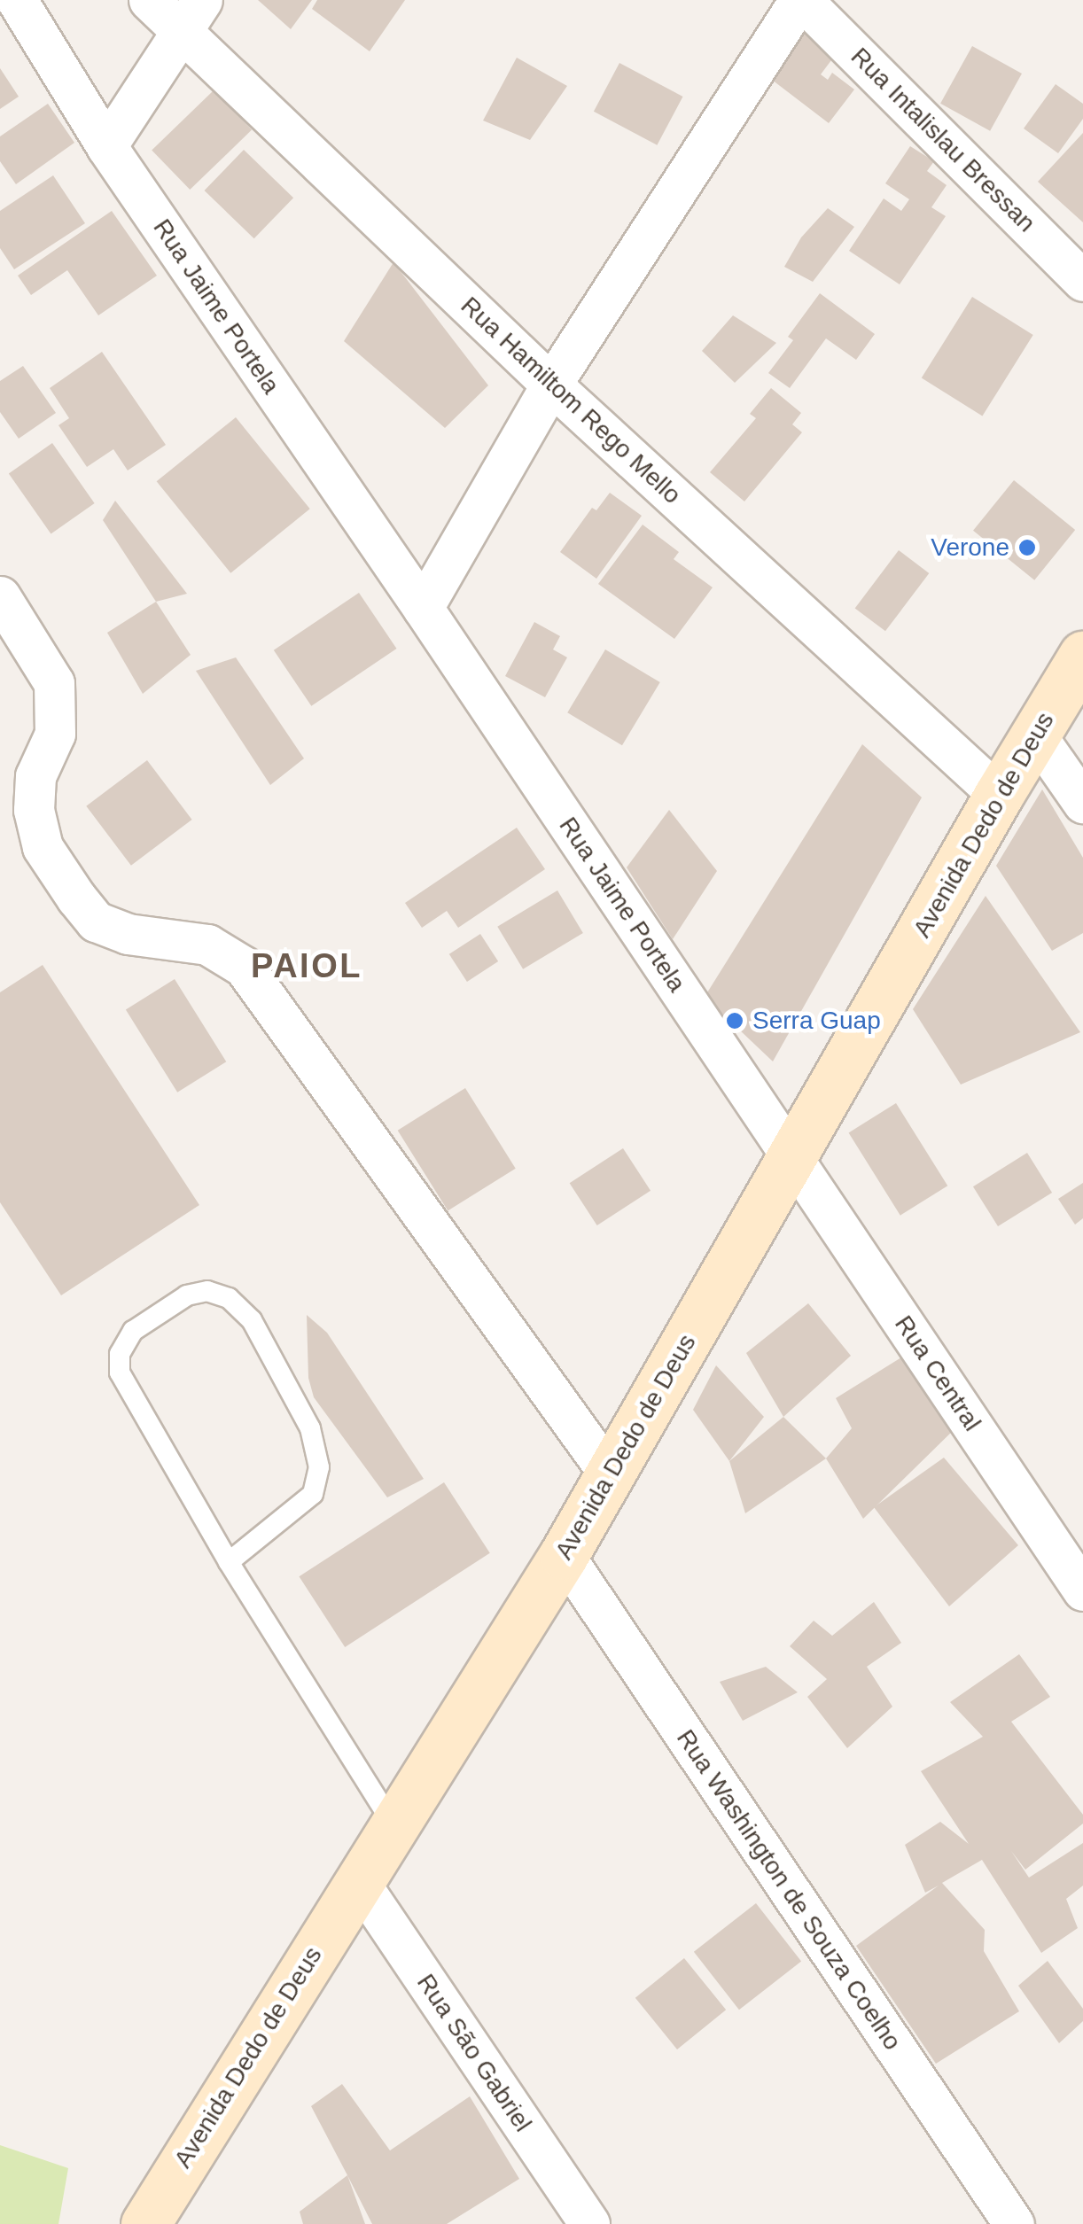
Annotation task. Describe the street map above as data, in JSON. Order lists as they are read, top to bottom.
{
  "streets": {
    "main road": ["Avenida Dedo de Deus"],
    "street": [
      "Rua Intalislau Bressan",
      "Rua Jaime Portela",
      "Rua Hamiltom Rego Mello",
      "Rua Central",
      "Rua Washington de Souza Coelho",
      "Rua São Gabriel"
    ]
  },
  "crossings": [
    ["Rua Jaime Portela", "Avenida Dedo de Deus"],
    ["Rua Jaime Portela", "Rua Central"],
    ["Rua Hamiltom Rego Mello", "Avenida Dedo de Deus"],
    ["Avenida Dedo de Deus", "Rua Central"],
    ["Avenida Dedo de Deus", "Rua Washington de Souza Coelho"],
    ["Avenida Dedo de Deus", "Rua São Gabriel"]
  ],
  "districts": ["PAIOL"],
  "places": ["Verone", "Serra Guap"]
}
